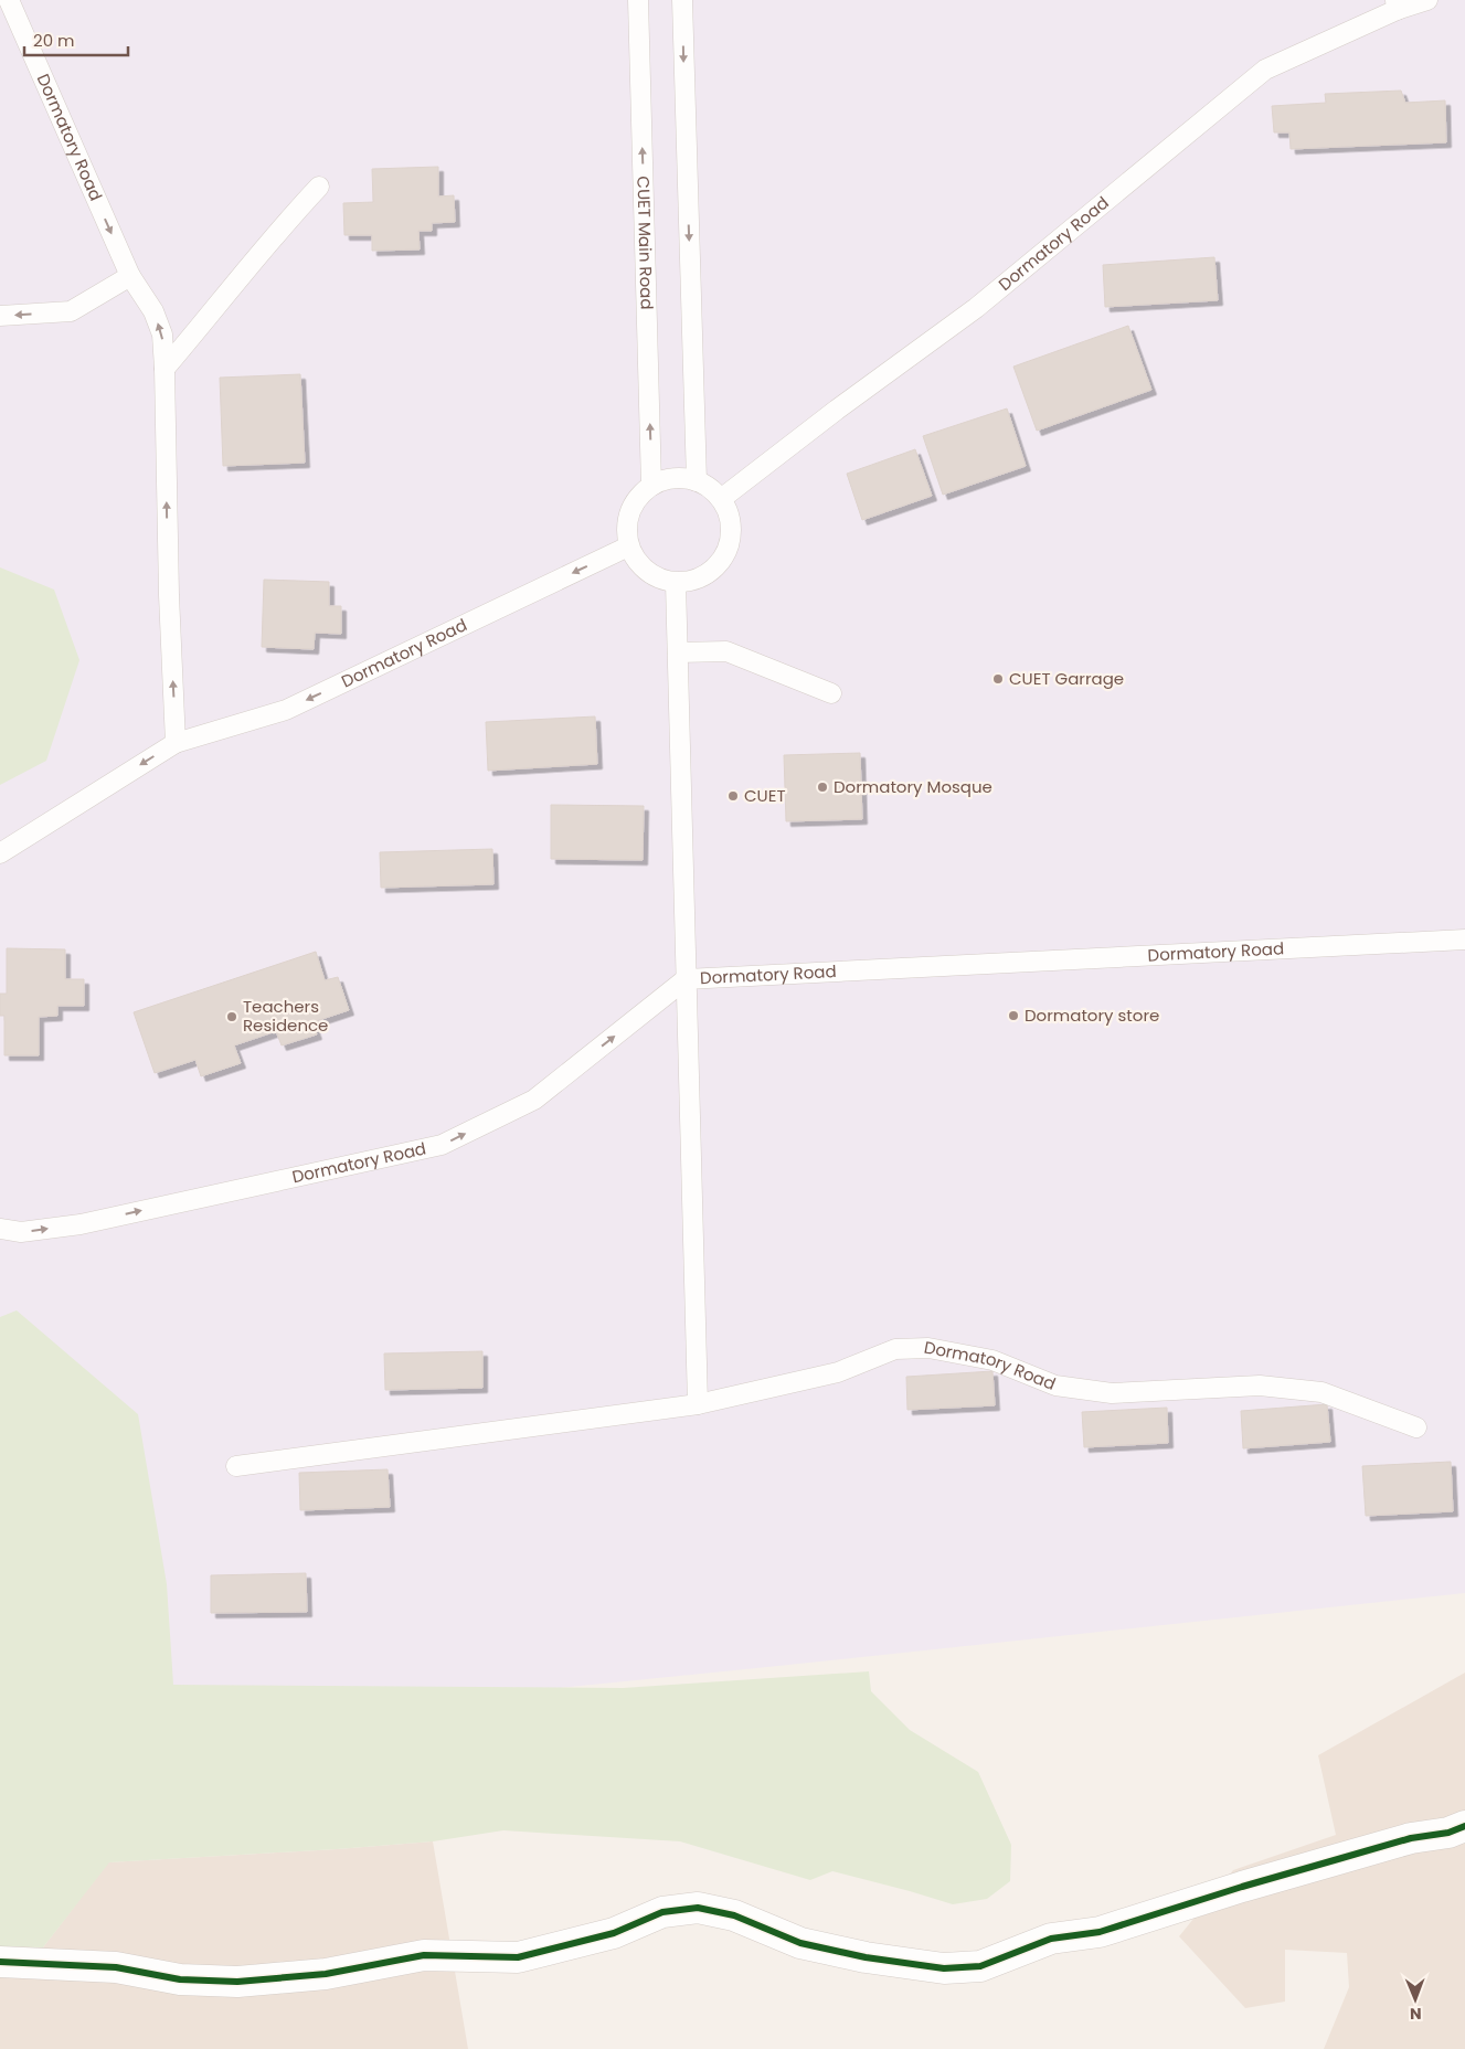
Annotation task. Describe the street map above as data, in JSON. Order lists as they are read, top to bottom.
{
  "streets": {
    "lane": ["Dormatory Road", "CUET Main Road"]
  },
  "crossings": [
    ["Dormatory Road", "CUET Main Road"]
  ],
  "places": [
    "CUET Garrage",
    "Dormatory Mosque",
    "CUET",
    "Dormatory store",
    "Teachers Residence"
  ],
  "scale_bar": "20 m",
  "north": "bottom"
}
